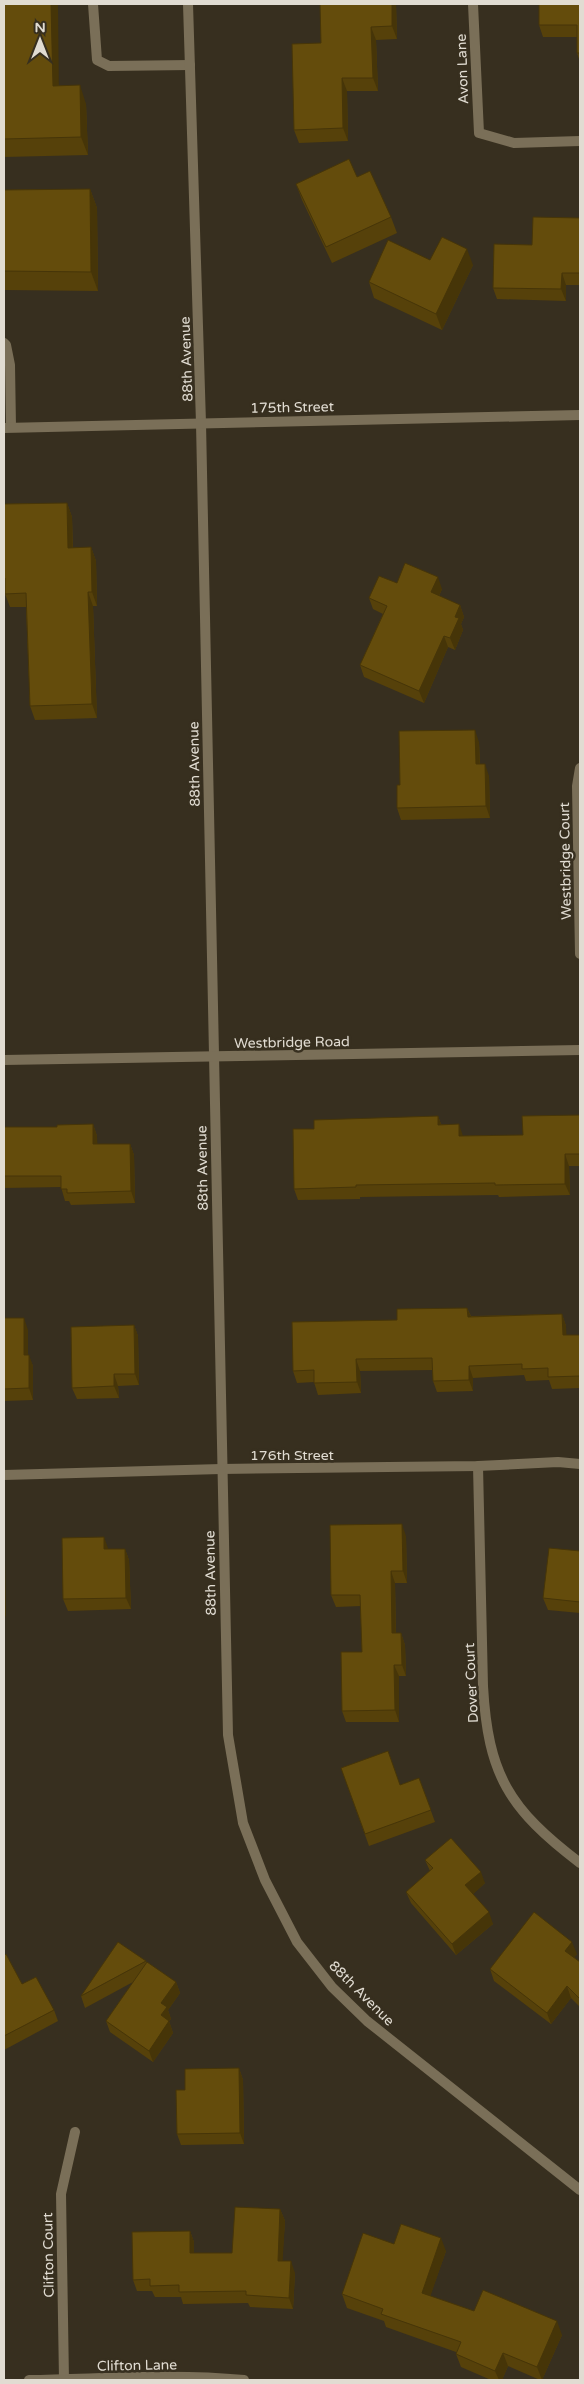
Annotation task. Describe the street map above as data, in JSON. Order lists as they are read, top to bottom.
{
  "streets": {
    "street": [
      "Avon Lane",
      "88th Avenue",
      "175th Street",
      "Westbridge Court",
      "Westbridge Road",
      "176th Street",
      "Dover Court",
      "Clifton Court",
      "Clifton Lane"
    ]
  },
  "crossings": [
    ["88th Avenue", "175th Street"],
    ["88th Avenue", "Westbridge Road"],
    ["88th Avenue", "176th Street"],
    ["176th Street", "Dover Court"],
    ["Clifton Court", "Clifton Lane"]
  ],
  "north": "top"
}
